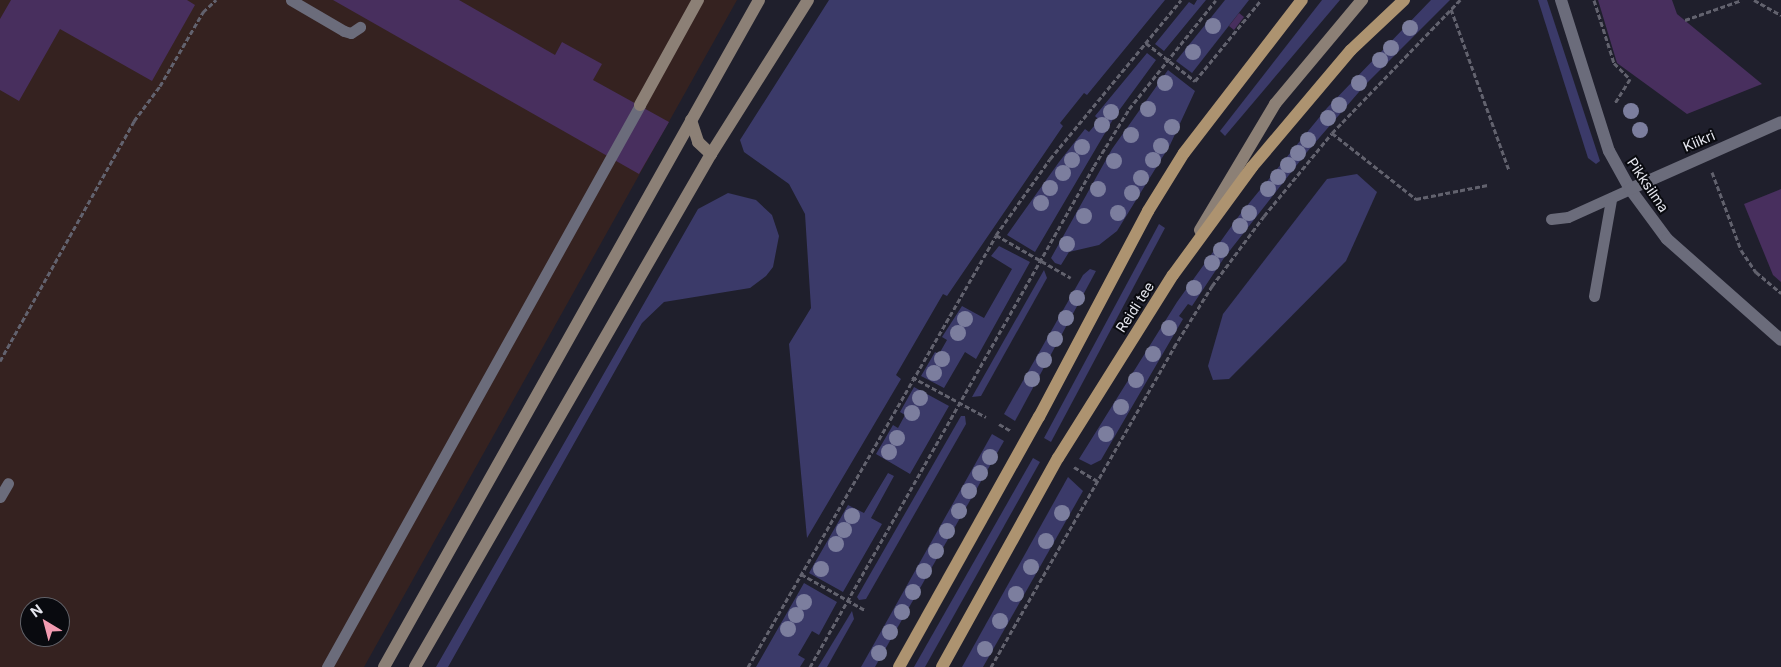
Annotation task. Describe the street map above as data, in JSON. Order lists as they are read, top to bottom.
{
  "streets": {
    "main road": ["Reidi tee"],
    "street": ["Kiikri", "Pikksilma"]
  },
  "crossings": [
    ["Kiikri", "Pikksilma"]
  ],
  "north": "top left"
}
